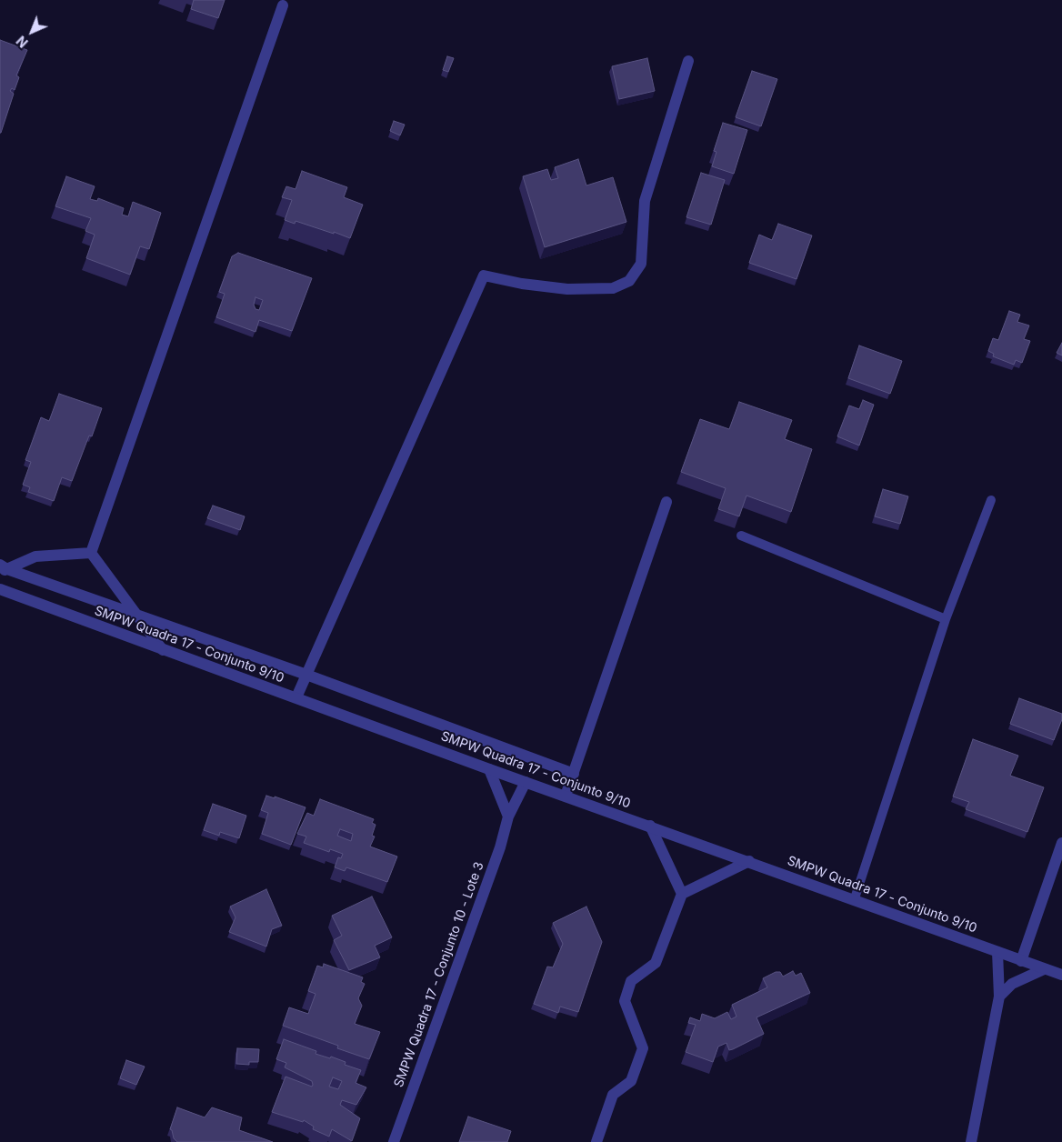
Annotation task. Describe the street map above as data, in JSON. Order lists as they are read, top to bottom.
{
  "streets": {
    "street": ["SMPW Quadra 17 - Conjunto 9/10", "SMPW Quadra 17 - Conjunto 10 - Lote 3"]
  },
  "crossings": [
    ["SMPW Quadra 17 - Conjunto 9/10", "SMPW Quadra 17 - Conjunto 10 - Lote 3"]
  ],
  "north": "bottom left"
}
